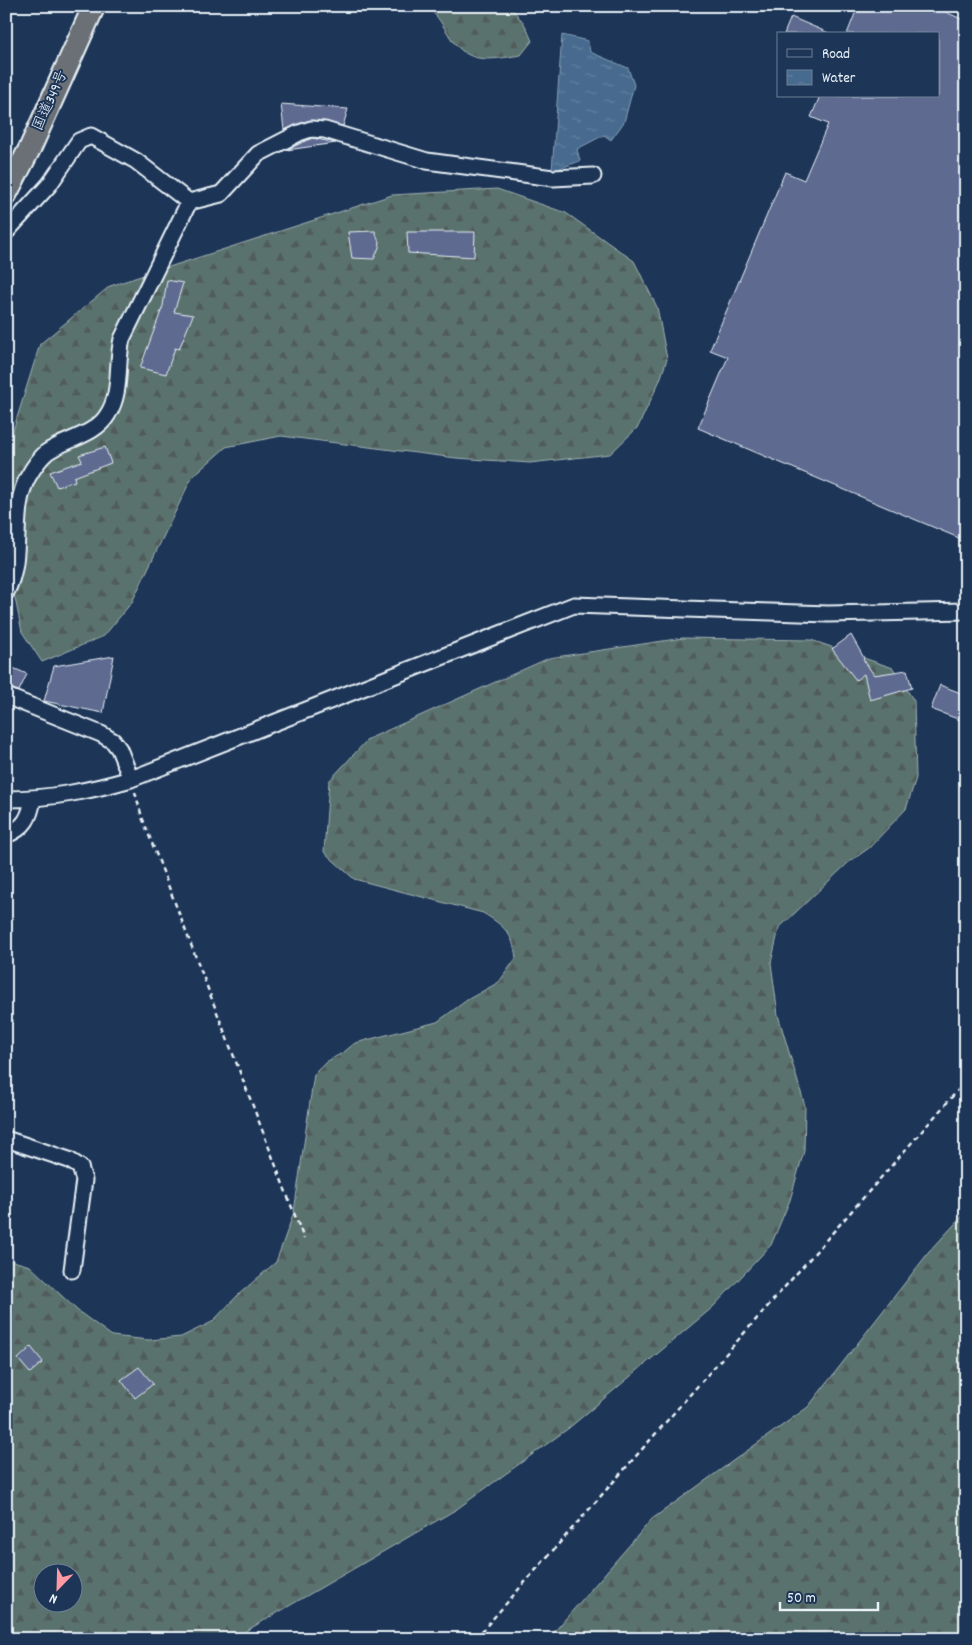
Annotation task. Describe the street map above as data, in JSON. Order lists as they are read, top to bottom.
{
  "streets": {
    "highway": ["国道349号"]
  },
  "legend": ["Road", "Water"],
  "scale_bar": "50 m",
  "north": "bottom left"
}
